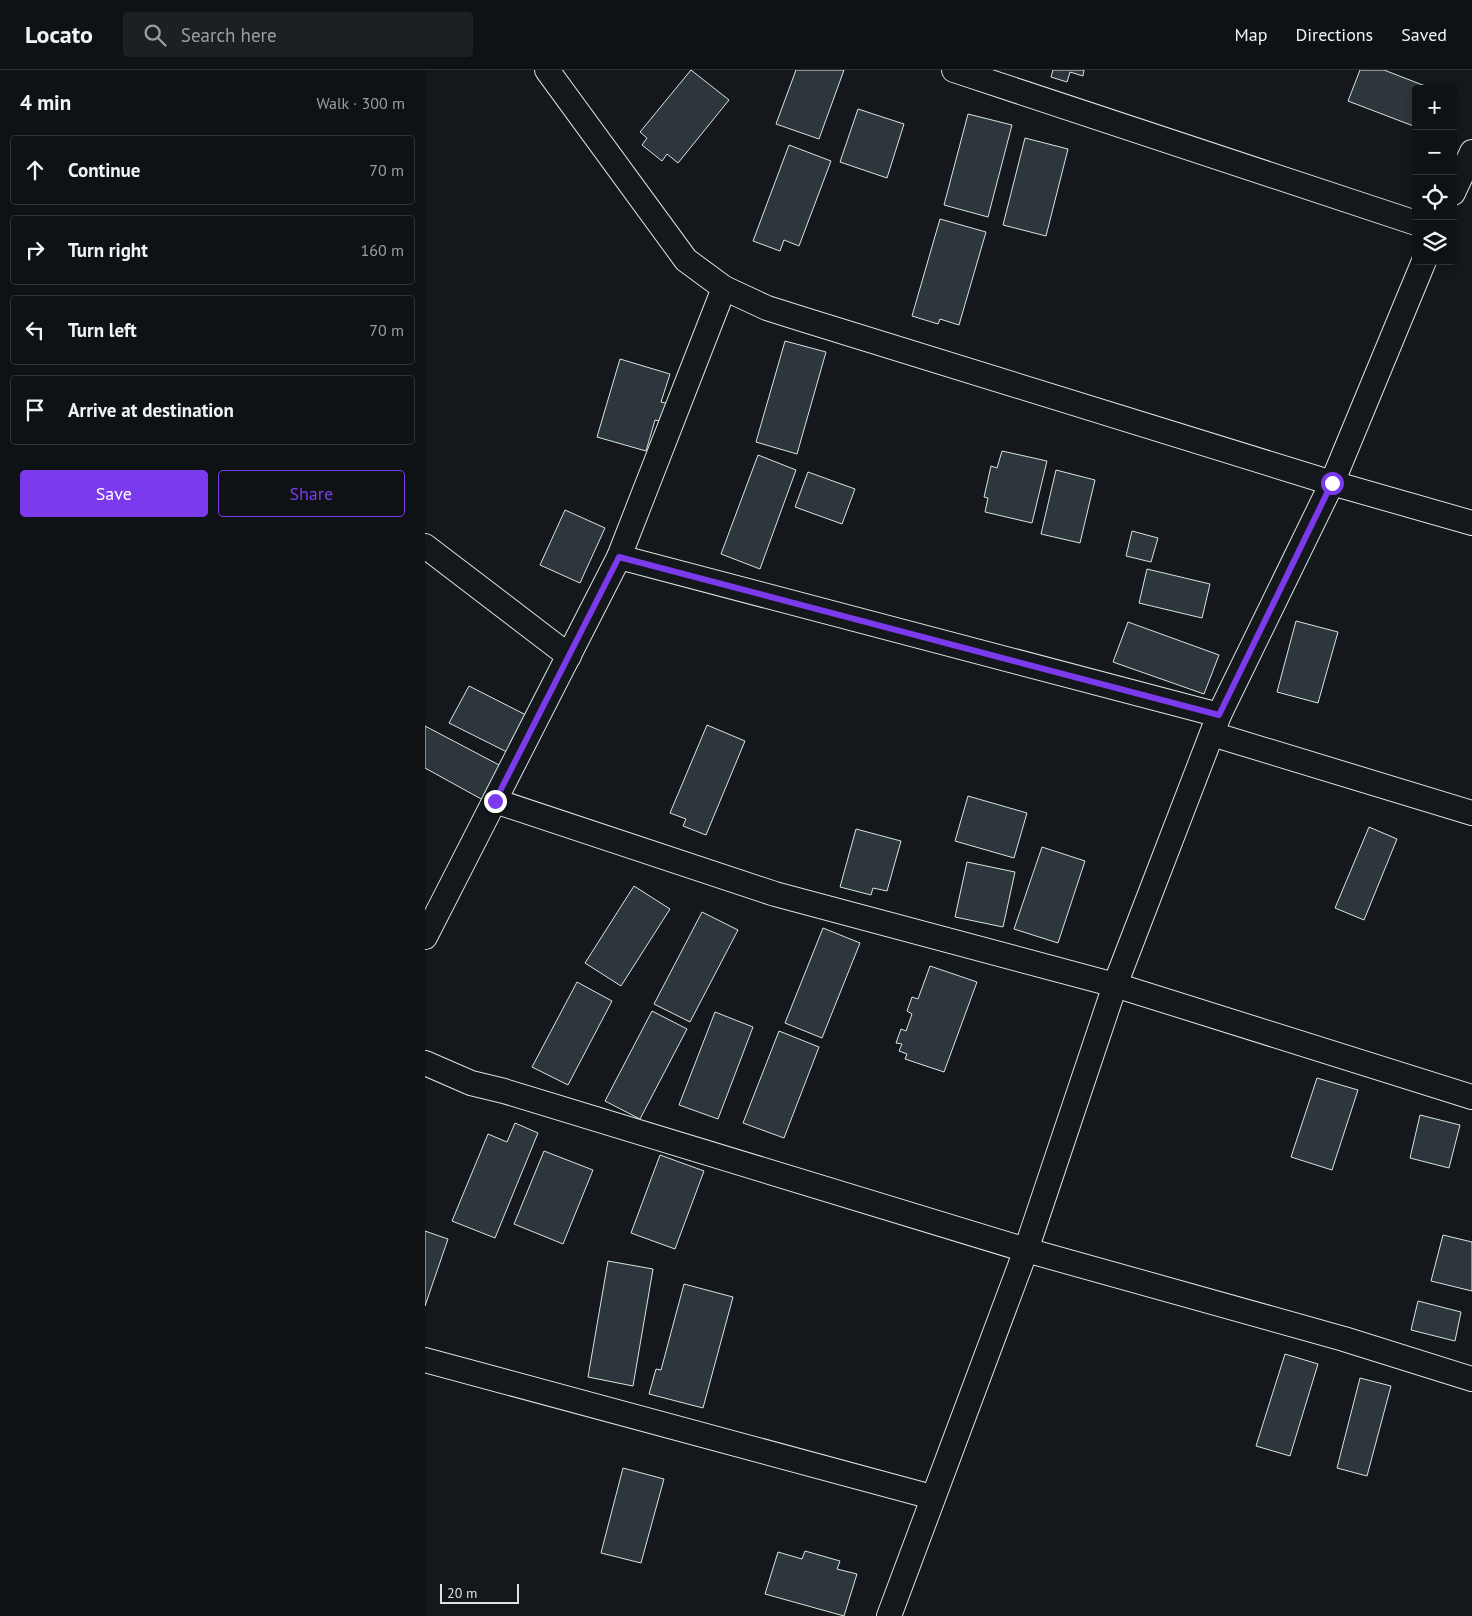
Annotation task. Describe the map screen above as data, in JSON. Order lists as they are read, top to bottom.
{
  "scale_bar": "20 m",
  "page": {
    "header": "Locato",
    "search": "Search here",
    "nav": ["Map", "Directions", "Saved"],
    "heading": ["4 min", "Walk · 300 m"],
    "map_buttons": ["+", "−"],
    "list": [
      ["Continue", "70 m"],
      ["Turn right", "160 m"],
      ["Turn left", "70 m"],
      "Arrive at destination"
    ],
    "buttons": ["Save", "Share"],
    "scale": "20 m"
  }
}
